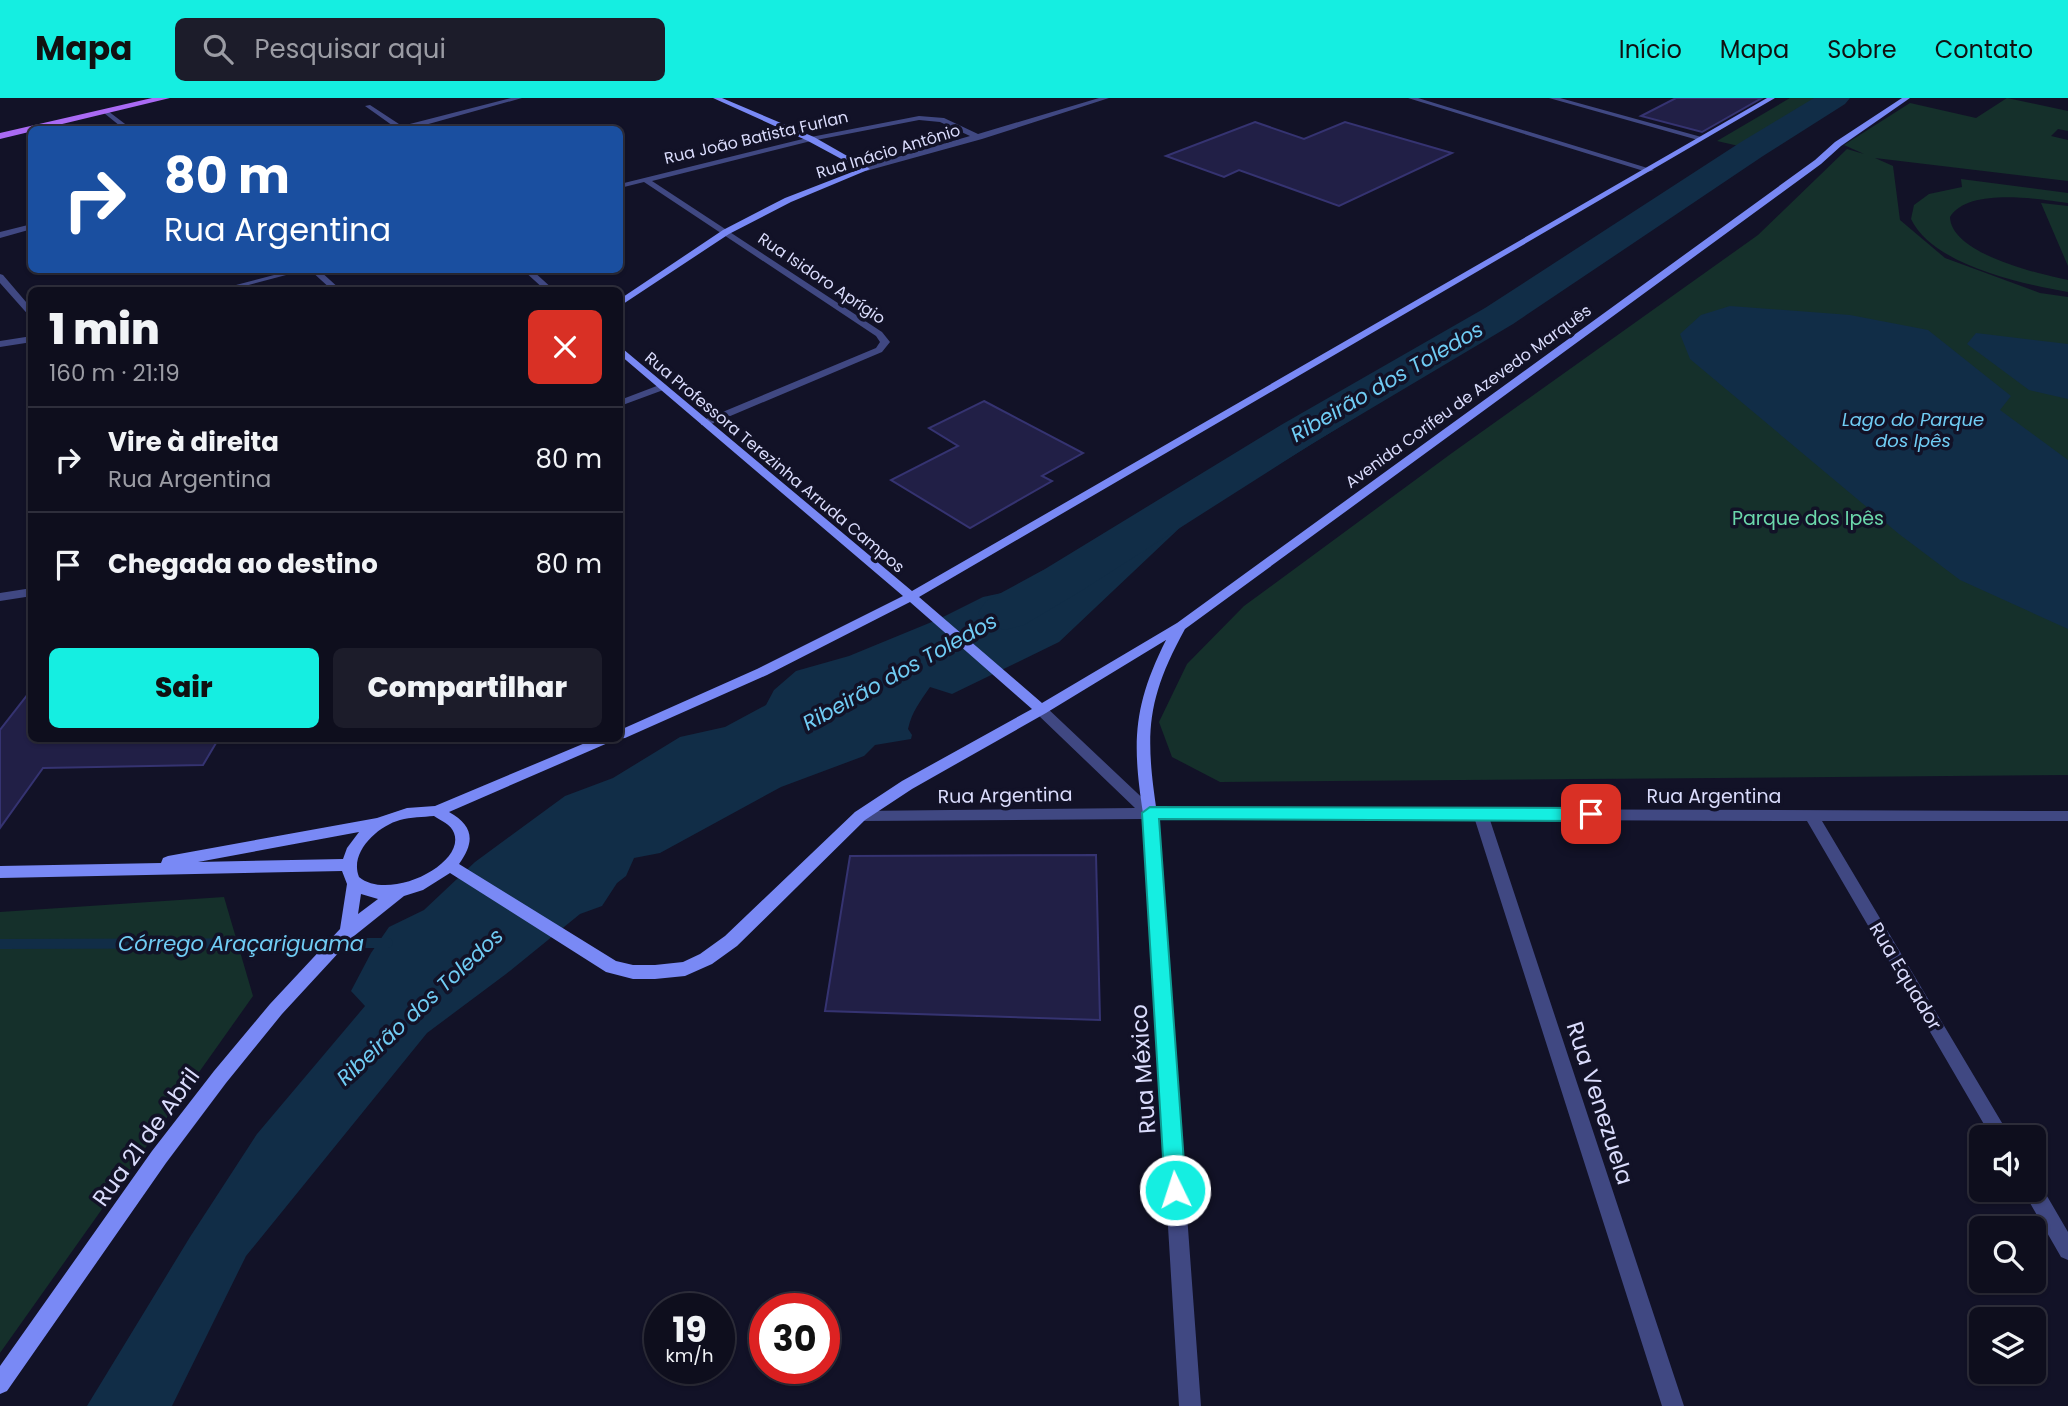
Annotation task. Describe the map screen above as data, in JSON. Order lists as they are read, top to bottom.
{
  "streets": {
    "main road": [
      "Rua Inácio Antônio",
      "Avenida Corifeu de Azevedo Marquês",
      "Rua Professora Terezinha Arruda Campos",
      "Rua 21 de Abril"
    ],
    "street": [
      "Rua João Batista Furlan",
      "Rua Isidoro Aprígio",
      "Rua Argentina",
      "Rua Equador",
      "Rua México",
      "Rua Venezuela"
    ]
  },
  "crossings": [
    ["Rua João Batista Furlan", "Rua Inácio Antônio"],
    ["Rua João Batista Furlan", "Rua Isidoro Aprígio"],
    ["Rua Inácio Antônio", "Rua Isidoro Aprígio"],
    ["Rua Isidoro Aprígio", "Rua Professora Terezinha Arruda Campos"],
    ["Avenida Corifeu de Azevedo Marquês", "Rua Argentina"],
    ["Avenida Corifeu de Azevedo Marquês", "Rua 21 de Abril"],
    ["Rua Argentina", "Rua Equador"],
    ["Rua Argentina", "Rua México"],
    ["Rua Argentina", "Rua Venezuela"]
  ],
  "water": ["Ribeirão dos Toledos", "Lago do Parque dos Ipês", "Córrego Araçariguama"],
  "parks": ["Parque dos Ipês"],
  "page": {
    "header": "Mapa",
    "search": "Pesquisar aqui",
    "nav": [
      "Início",
      "Mapa",
      "Sobre",
      "Contato"
    ],
    "turn": ["80 m", "Rua Argentina"],
    "heading": ["1 min", "160 m · 21:19"],
    "list": [
      {
        "name": "Vire à direita",
        "note": "Rua Argentina",
        "value": "80 m"
      },
      {
        "name": "Chegada ao destino",
        "value": "80 m"
      }
    ],
    "buttons": ["Sair", "Compartilhar"],
    "speed": "19 km/h",
    "limit": "30"
  }
}
